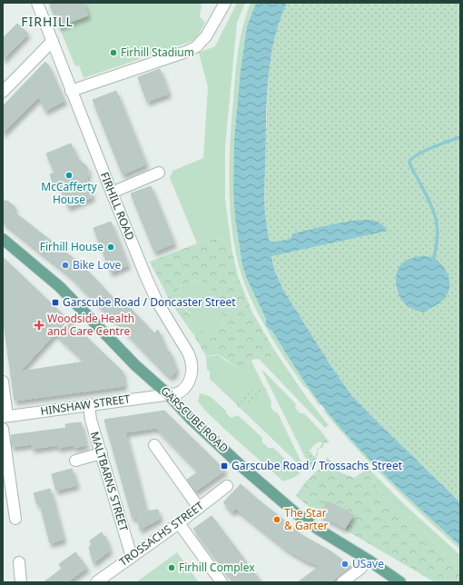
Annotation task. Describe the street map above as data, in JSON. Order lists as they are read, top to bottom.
{
  "streets": {
    "main road": ["GARSCUBE ROAD"],
    "street": [
      "FIRHILL ROAD",
      "HINSHAW STREET",
      "MALTBARNS STREET",
      "TROSSACHS STREET"
    ]
  },
  "crossings": [
    ["FIRHILL ROAD", "HINSHAW STREET"],
    ["FIRHILL ROAD", "GARSCUBE ROAD"],
    ["HINSHAW STREET", "GARSCUBE ROAD"],
    ["HINSHAW STREET", "MALTBARNS STREET"],
    ["MALTBARNS STREET", "TROSSACHS STREET"]
  ],
  "districts": ["FIRHILL"],
  "places": {
    "other": [
      "Firhill Stadium",
      "McCafferty House",
      "Firhill House",
      "Bike Love",
      "The Star & Garter",
      "USave",
      "Firhill Complex"
    ],
    "transit": ["Garscube Road / Doncaster Street", "Garscube Road / Trossachs Street"],
    "health": ["Woodside Health and Care Centre"]
  }
}
